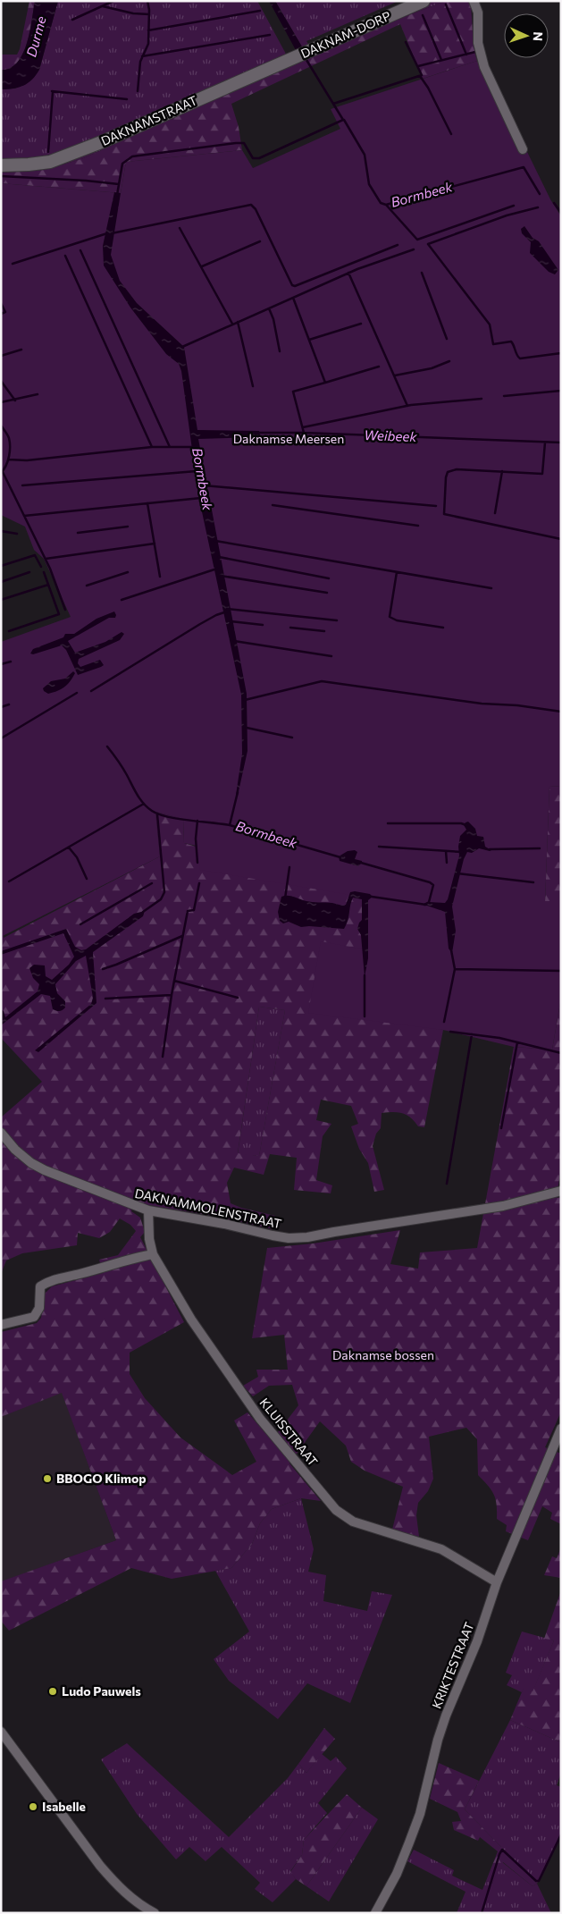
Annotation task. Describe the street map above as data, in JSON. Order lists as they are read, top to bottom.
{
  "streets": {
    "street": [
      "DAKNAM-DORP",
      "DAKNAMSTRAAT",
      "DAKNAMMOLENSTRAAT",
      "KLUISSTRAAT",
      "KRIKTESTRAAT"
    ]
  },
  "crossings": [
    ["DAKNAM-DORP", "DAKNAMSTRAAT"],
    ["DAKNAMMOLENSTRAAT", "KLUISSTRAAT"],
    ["KLUISSTRAAT", "KRIKTESTRAAT"]
  ],
  "water": ["Durme", "Bormbeek", "Weibeek"],
  "parks": ["Daknamse Meersen", "Daknamse bossen"],
  "places": ["BBOGO Klimop", "Ludo Pauwels", "Isabelle"],
  "north": "right"
}
